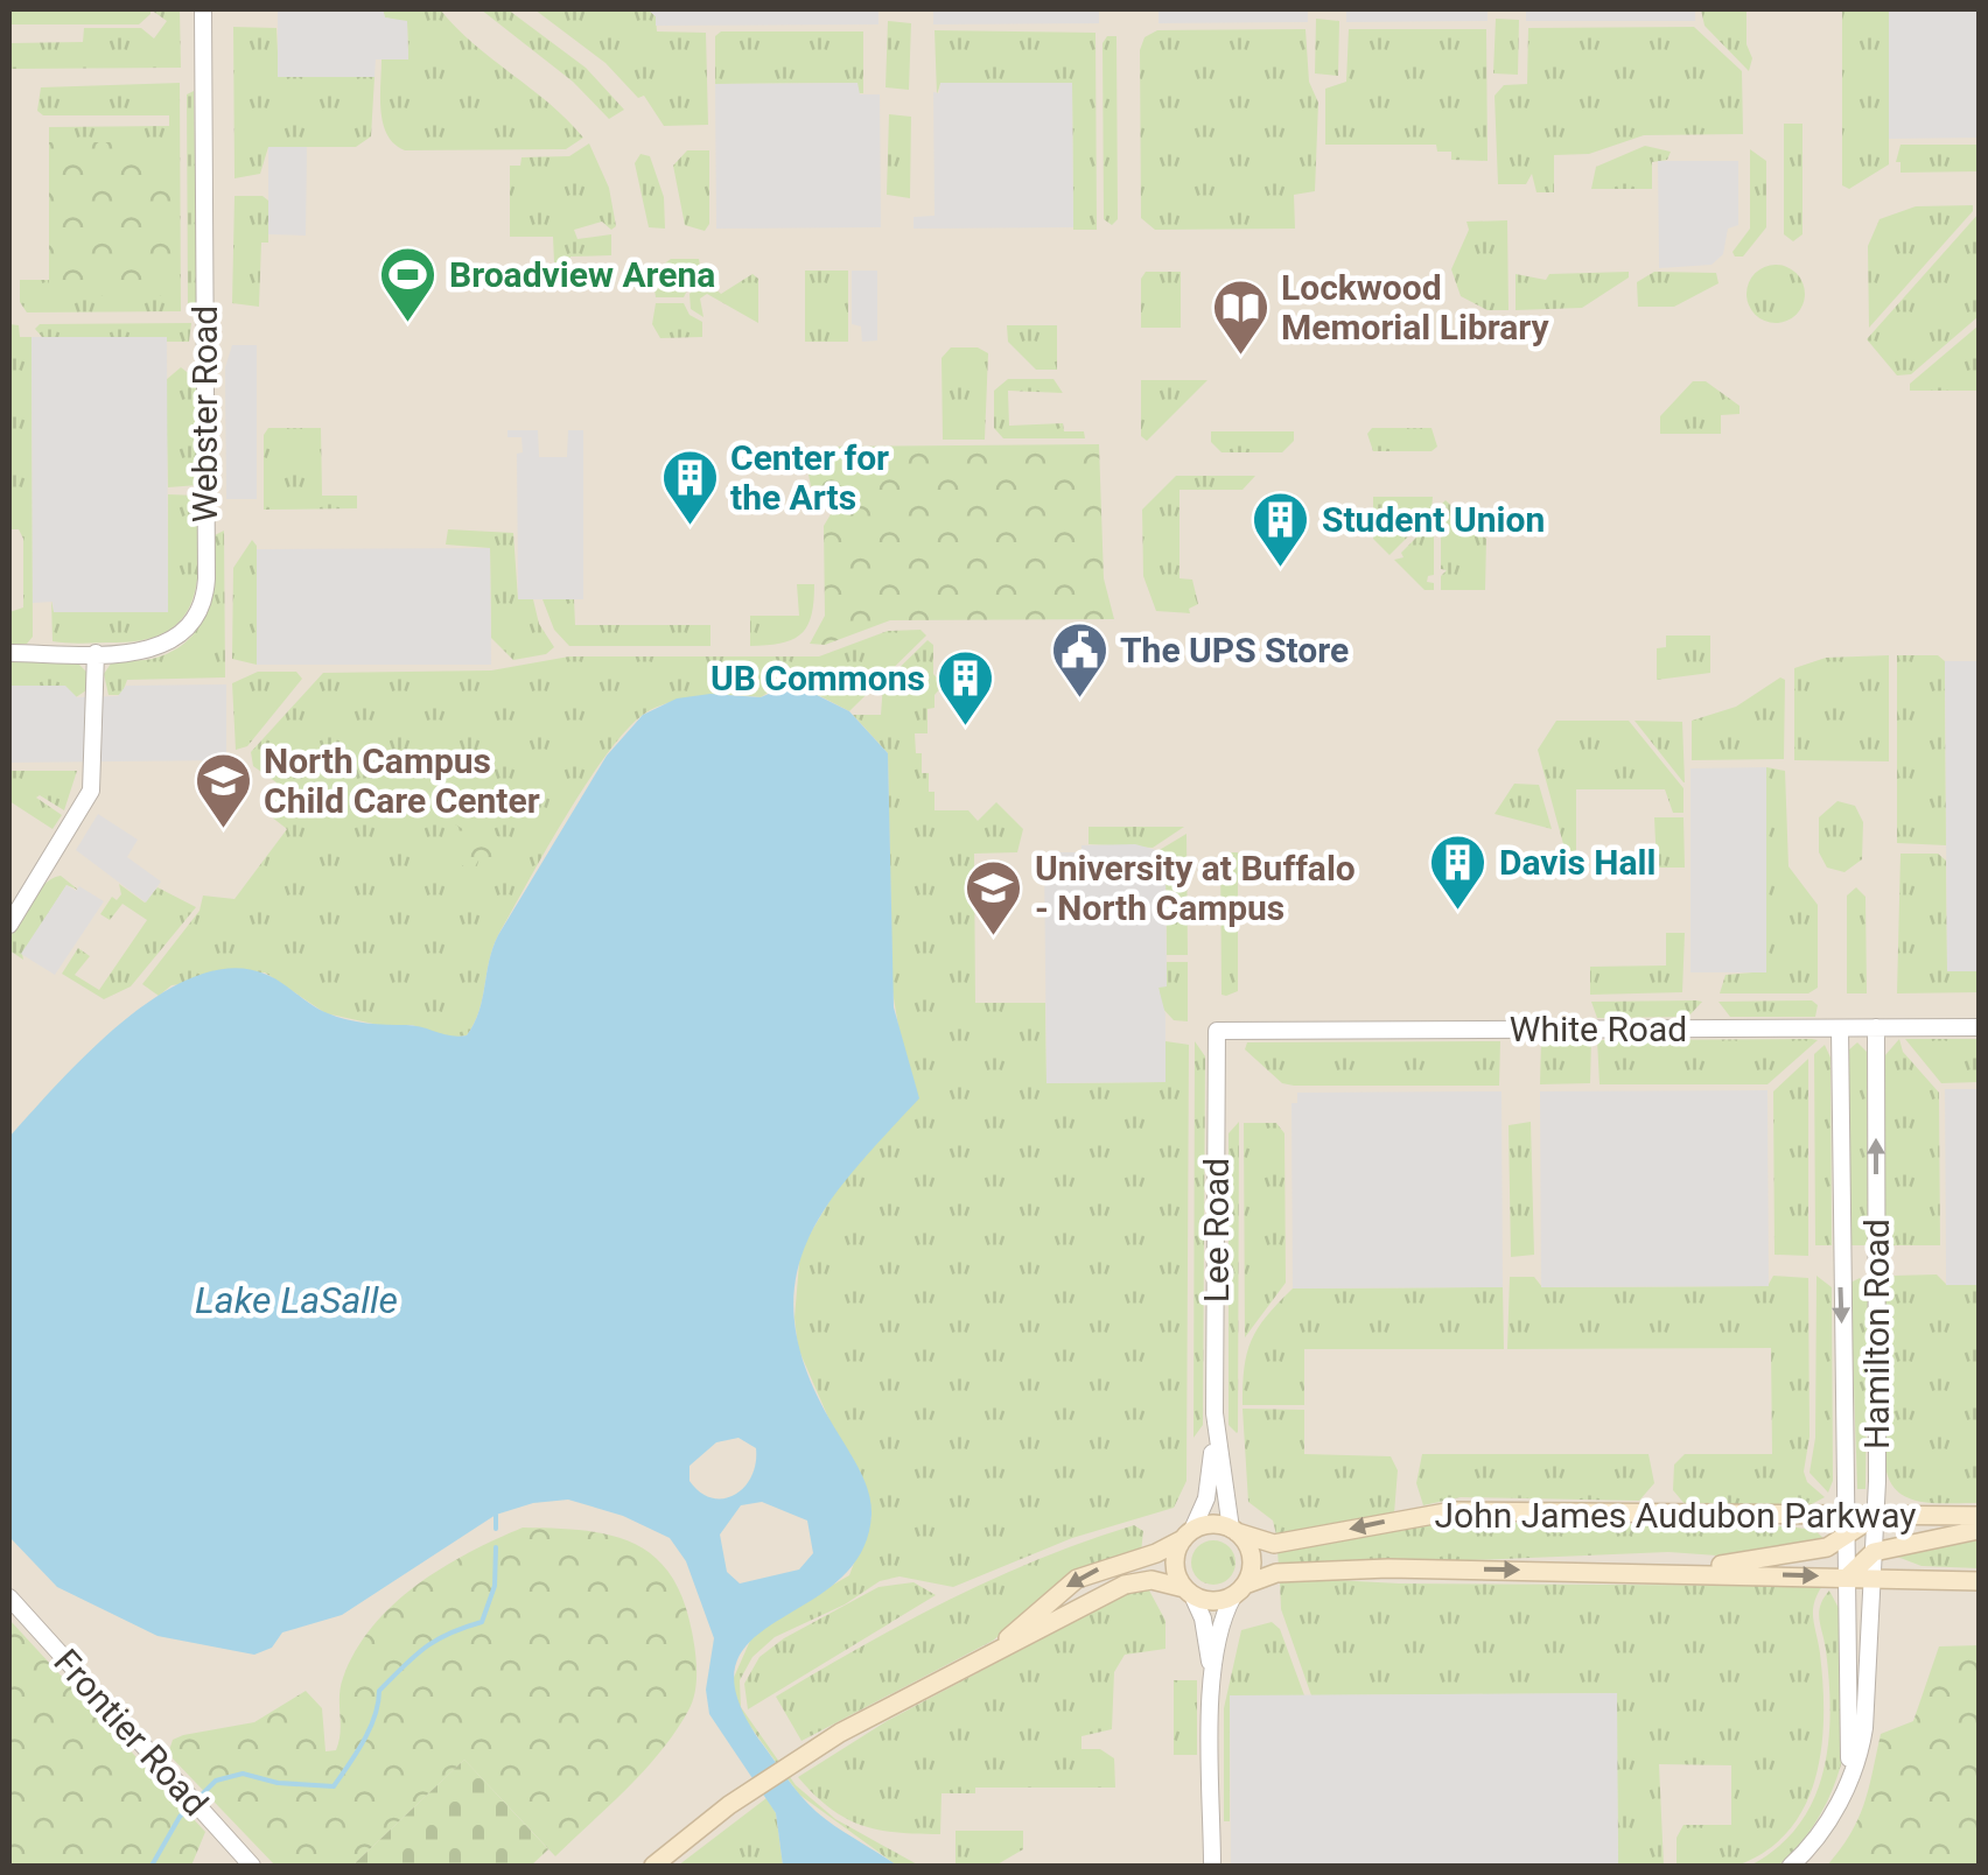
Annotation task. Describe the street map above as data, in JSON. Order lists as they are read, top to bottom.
{
  "streets": {
    "main road": ["John James Audubon Parkway"],
    "street": [
      "Webster Road",
      "White Road",
      "Lee Road",
      "Hamilton Road",
      "Frontier Road"
    ]
  },
  "crossings": [
    ["White Road", "Lee Road"],
    ["White Road", "Hamilton Road"],
    ["Lee Road", "John James Audubon Parkway"],
    ["Hamilton Road", "John James Audubon Parkway"]
  ],
  "water": ["Lake LaSalle"],
  "places": {
    "sports": ["Broadview Arena"],
    "library": ["Lockwood Memorial Library"],
    "building": [
      "Center for the Arts",
      "Student Union",
      "UB Commons",
      "Davis Hall"
    ],
    "public building": ["The UPS Store"],
    "school or university": ["North Campus Child Care Center", "University at Buffalo - North Campus"]
  }
}
